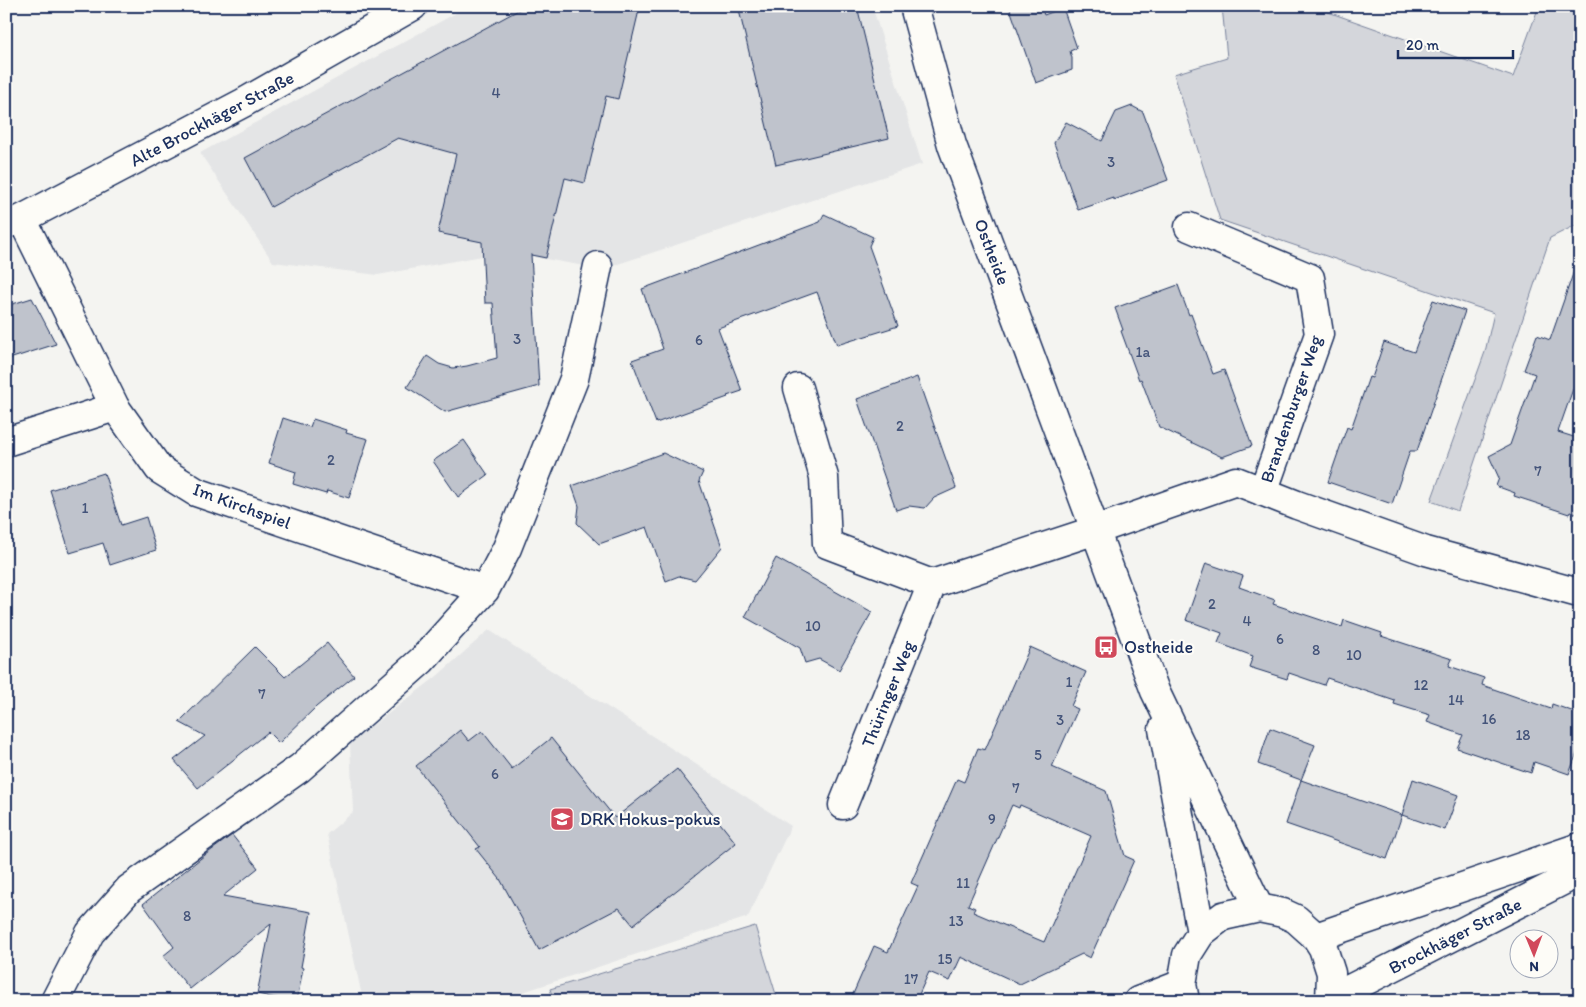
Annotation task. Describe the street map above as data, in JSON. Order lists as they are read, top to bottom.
{
  "streets": {
    "street": [
      "Alte Brockhäger Straße",
      "Ostheide",
      "Brandenburger Weg",
      "Im Kirchspiel",
      "Thüringer Weg",
      "Brockhäger Straße"
    ]
  },
  "crossings": [
    ["Alte Brockhäger Straße", "Im Kirchspiel"],
    ["Ostheide", "Brandenburger Weg"]
  ],
  "places": {
    "bus stop": ["Ostheide"],
    "school or university": ["DRK Hokus-pokus"]
  },
  "house_numbers": [
    "4",
    "3",
    "3",
    "6",
    "1a",
    "2",
    "2",
    "7",
    "1",
    "2",
    "4",
    "10",
    "6",
    "8",
    "10",
    "1",
    "12",
    "7",
    "14",
    "16",
    "3",
    "18",
    "5",
    "6",
    "7",
    "9",
    "11",
    "8",
    "13",
    "15",
    "17"
  ],
  "scale_bar": "20 m",
  "north": "bottom"
}
